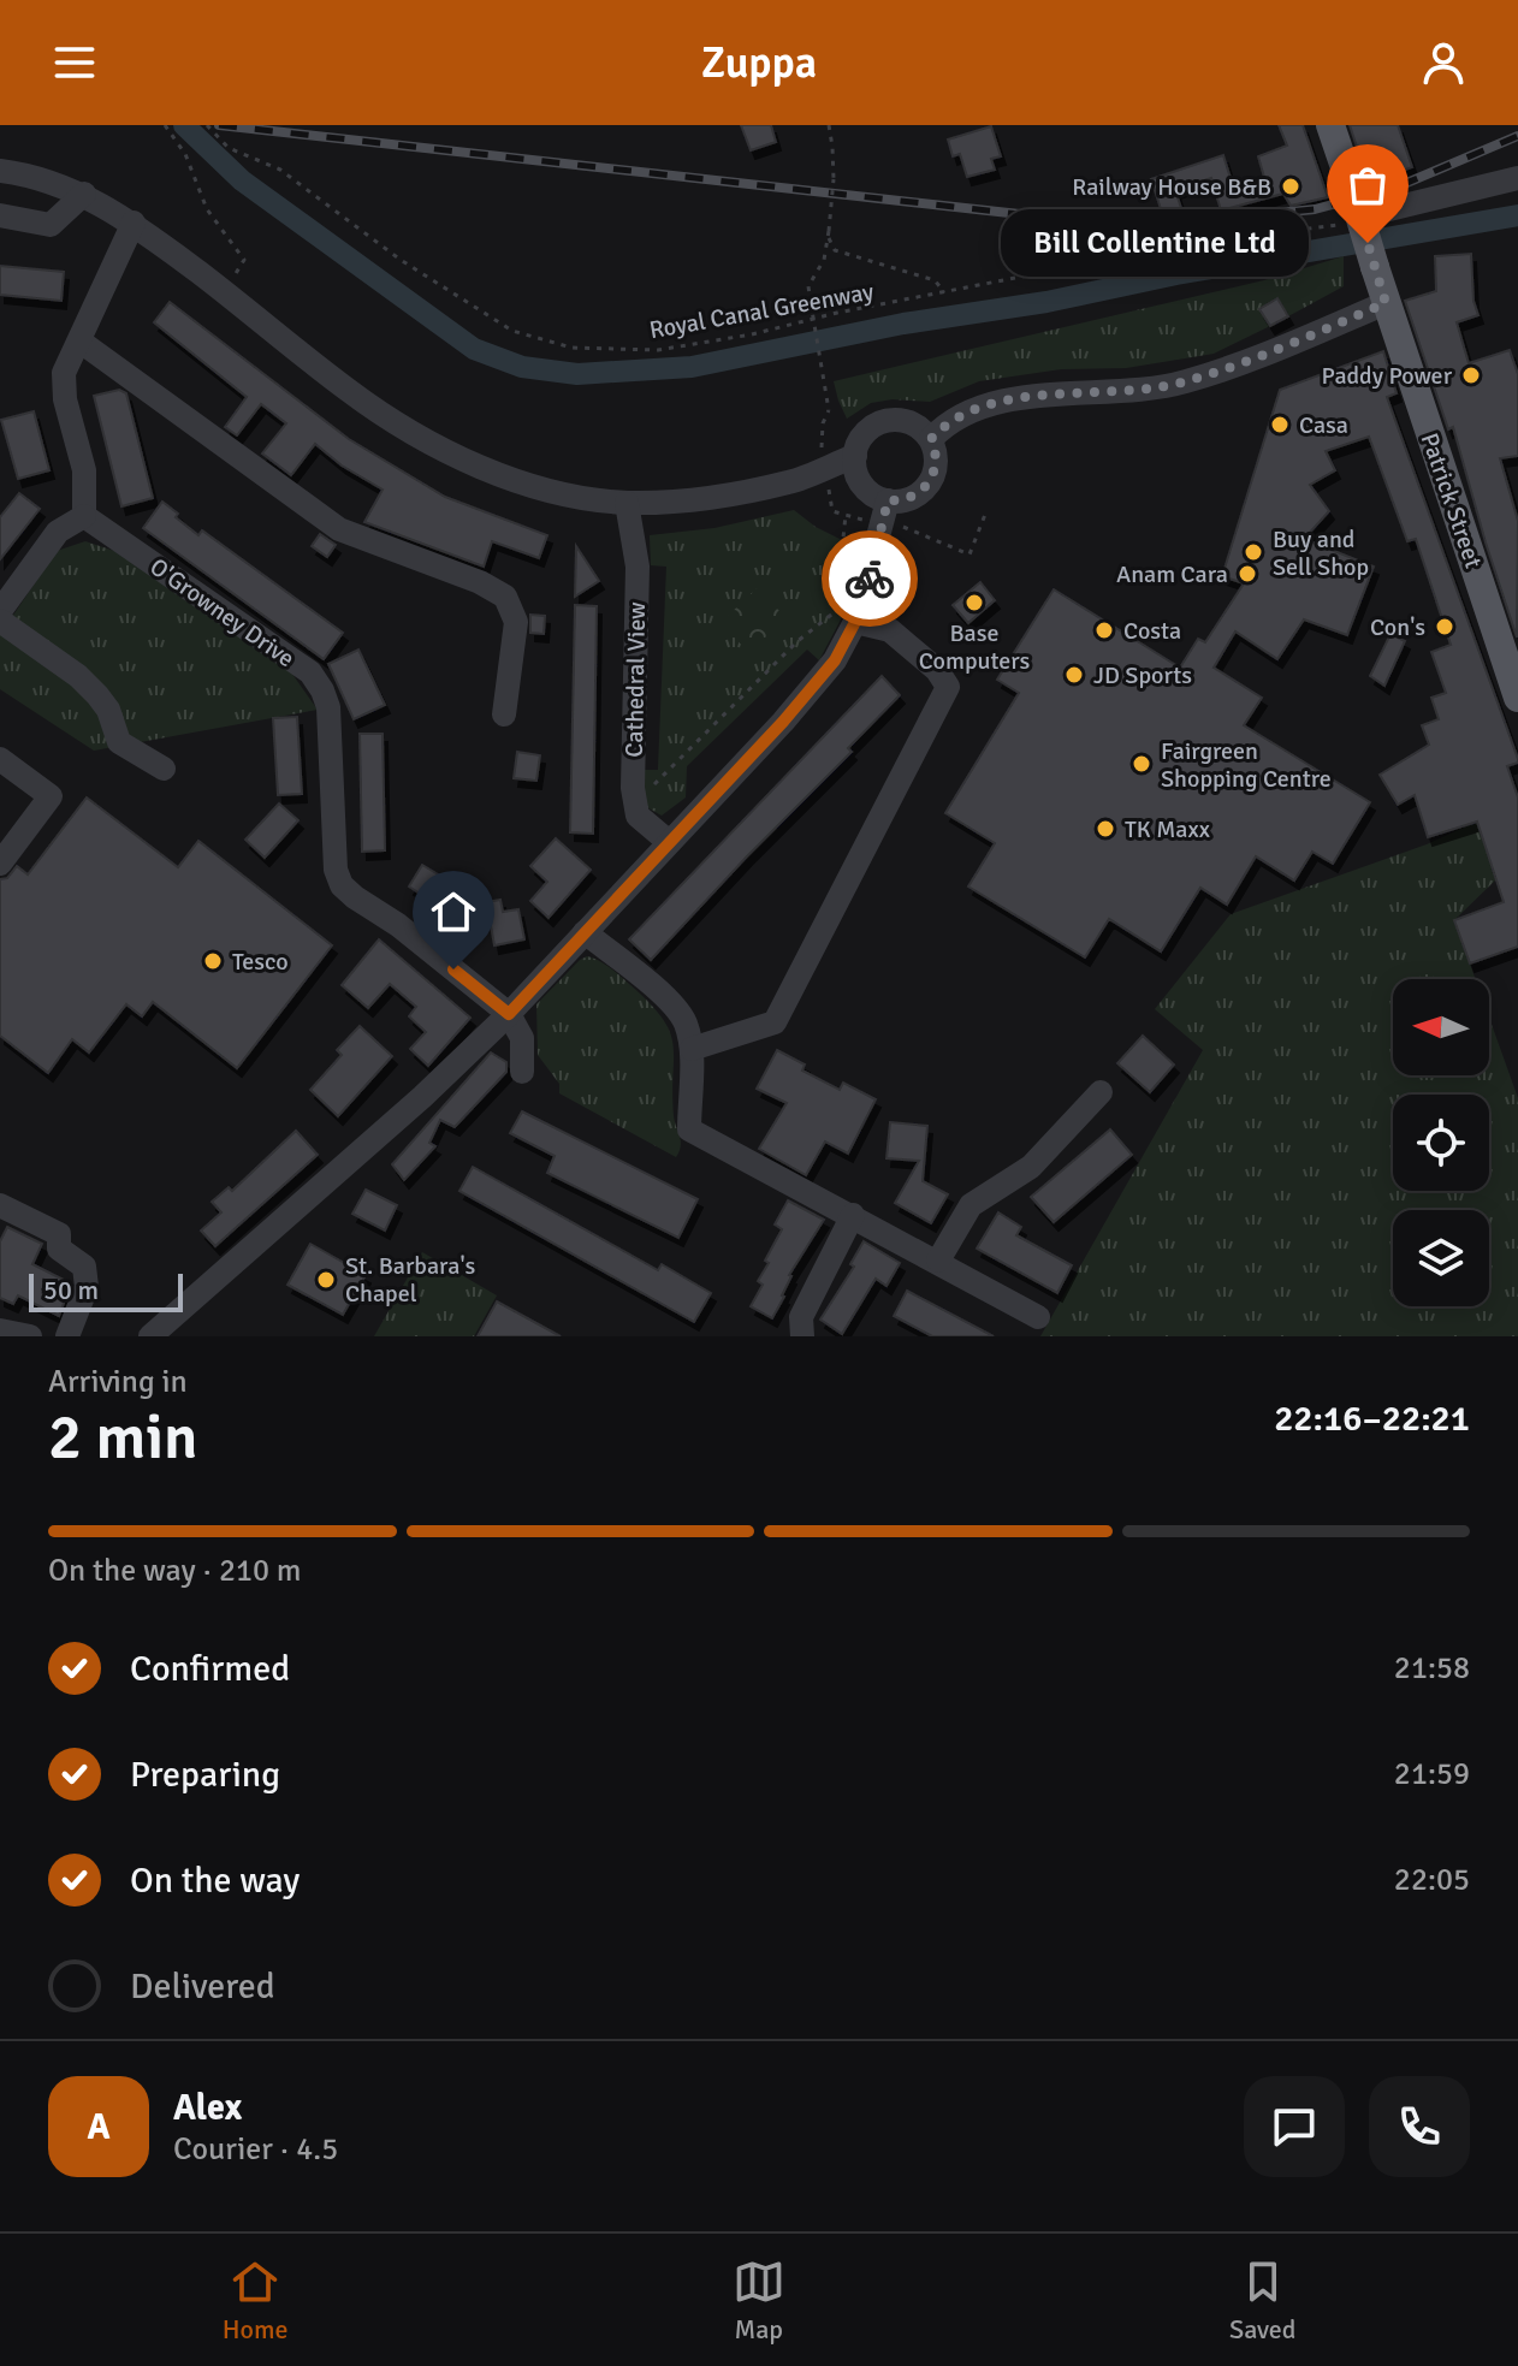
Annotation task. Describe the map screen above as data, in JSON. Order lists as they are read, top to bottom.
{
  "streets": {
    "main road": ["Patrick Street"],
    "street": ["O'Growney Drive", "Cathedral View"],
    "path": ["Royal Canal Greenway"]
  },
  "places": [
    "Railway House B&B",
    "Bill Collentine Ltd",
    "Paddy Power",
    "Casa",
    "Buy and Sell Shop",
    "Anam Cara",
    "Base Computers",
    "Con's",
    "Costa",
    "JD Sports",
    "Fairgreen Shopping Centre",
    "TK Maxx",
    "Tesco",
    "St. Barbara's Chapel"
  ],
  "scale_bar": "50 m",
  "north": "left",
  "page": {
    "header": "Zuppa",
    "bubble": "Bill Collentine Ltd",
    "scale": "50 m",
    "heading": ["2 min", "Arriving in", "22:16–22:21"],
    "panel": ["Alex", "Courier · 4.5"],
    "bar": "On the way · 210 m",
    "list": [
      ["Confirmed", "21:58"],
      ["Preparing", "21:59"],
      ["On the way", "22:05"],
      "Delivered"
    ],
    "round": "A",
    "tabs": ["Home", "Map", "Saved"]
  }
}
